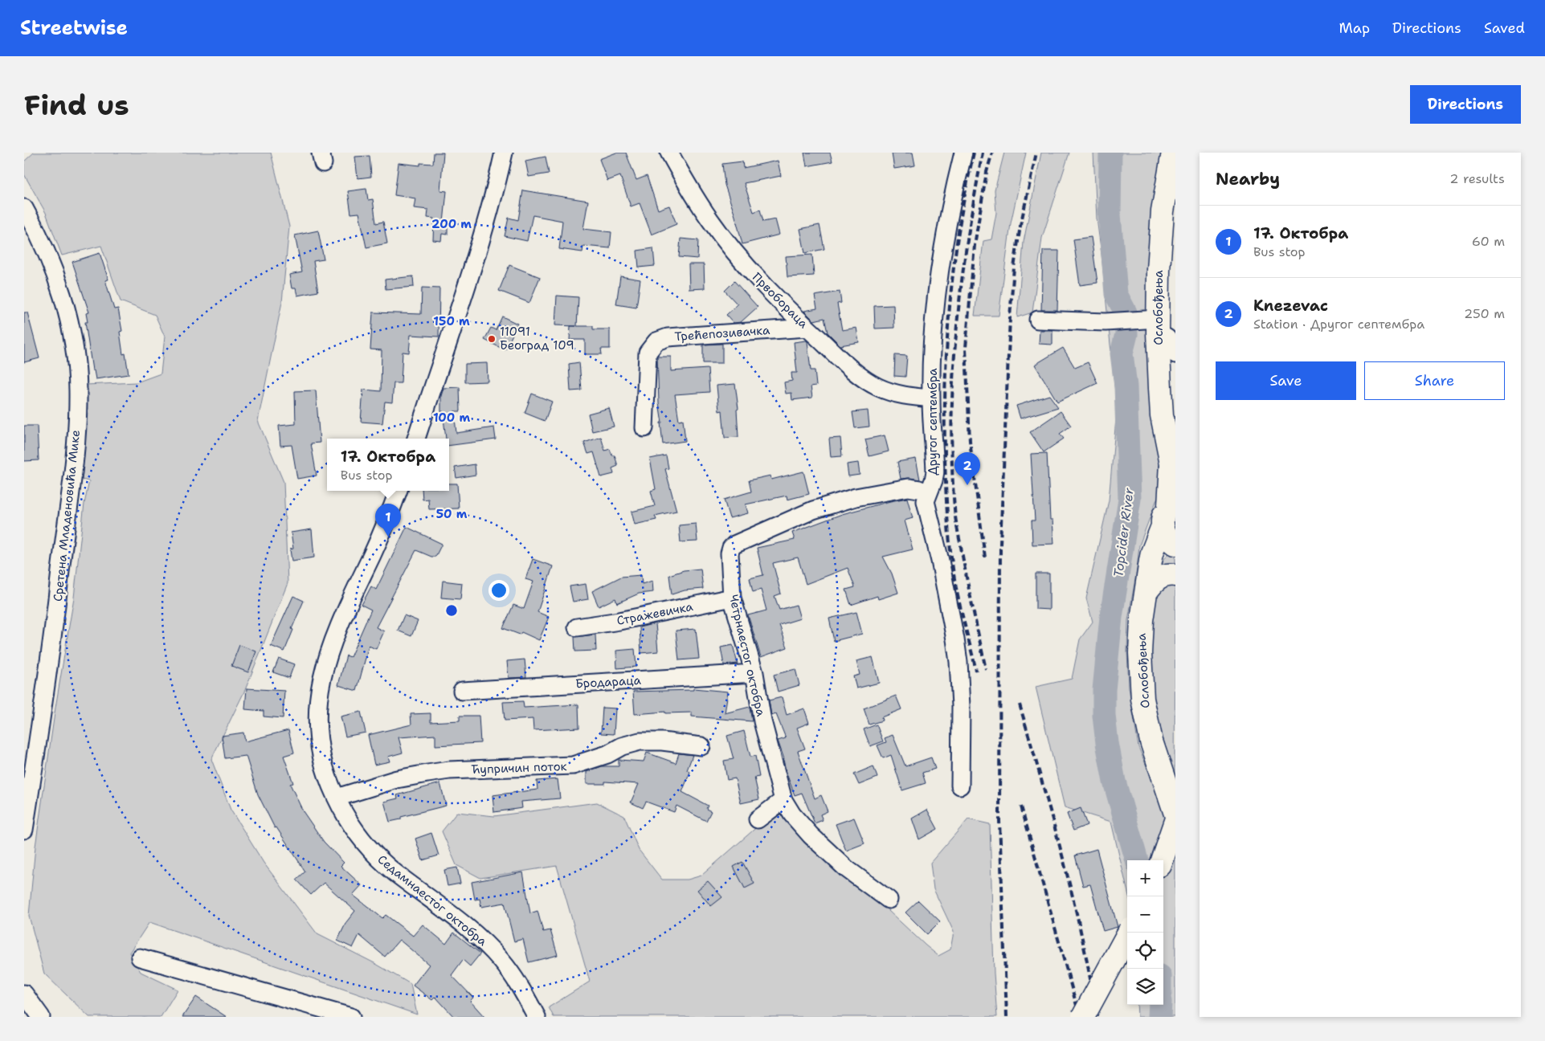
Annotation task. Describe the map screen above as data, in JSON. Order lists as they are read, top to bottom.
{
  "streets": {
    "main road": ["Ослобођења"],
    "street": [
      "Првобораца",
      "Трећепозивачка",
      "Другог септембра",
      "Сретена Младеновића Мике",
      "Стражевичка",
      "Четрнаестог октобра",
      "Бродараца",
      "Ћупричин поток",
      "Седамнаестог октобра"
    ]
  },
  "crossings": [
    ["Првобораца", "Трећепозивачка"],
    ["Првобораца", "Другог септембра"],
    ["Другог септембра", "Четрнаестог октобра"],
    ["Стражевичка", "Четрнаестог октобра"],
    ["Четрнаестог октобра", "Бродараца"],
    ["Ћупричин поток", "Седамнаестог октобра"]
  ],
  "water": ["Topcider River"],
  "places": ["11091 Београд 109"],
  "page": {
    "header": "Streetwise",
    "nav": ["Map", "Directions", "Saved"],
    "buttons": [
      "Directions",
      ["Save", "Share"]
    ],
    "title": "Find us",
    "heading": ["Nearby", "2 results"],
    "list": [
      {
        "mark": "1",
        "name": "17. Октобра",
        "note": "Bus stop",
        "value": "60 m"
      },
      {
        "mark": "2",
        "name": "Knezevac",
        "note": "Station · Другог септембра",
        "value": "250 m"
      }
    ],
    "popup": ["17. Октобра", "Bus stop"],
    "pins": ["2", "1"],
    "map_buttons": ["+", "−"]
  },
  "rings": [
    "200 m",
    "150 m",
    "100 m",
    "50 m"
  ]
}
